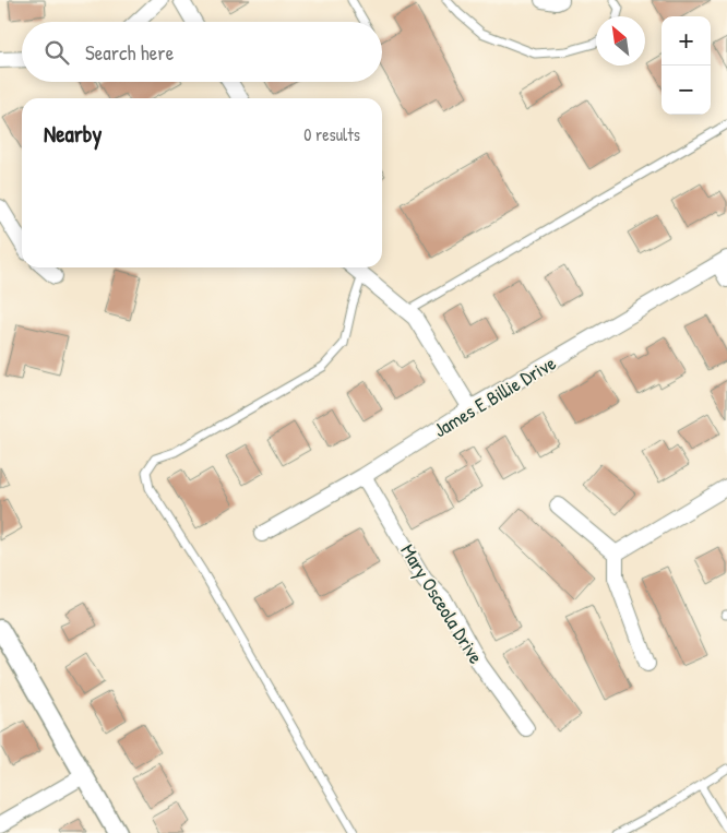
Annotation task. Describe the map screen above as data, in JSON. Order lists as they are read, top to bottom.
{
  "streets": {
    "street": ["James E Billie Drive", "Mary Osceola Drive"]
  },
  "crossings": [
    ["James E Billie Drive", "Mary Osceola Drive"]
  ],
  "north": "top left",
  "page": {
    "map_buttons": ["+", "−"],
    "search": "Search here",
    "heading": ["Nearby", "0 results"]
  }
}
